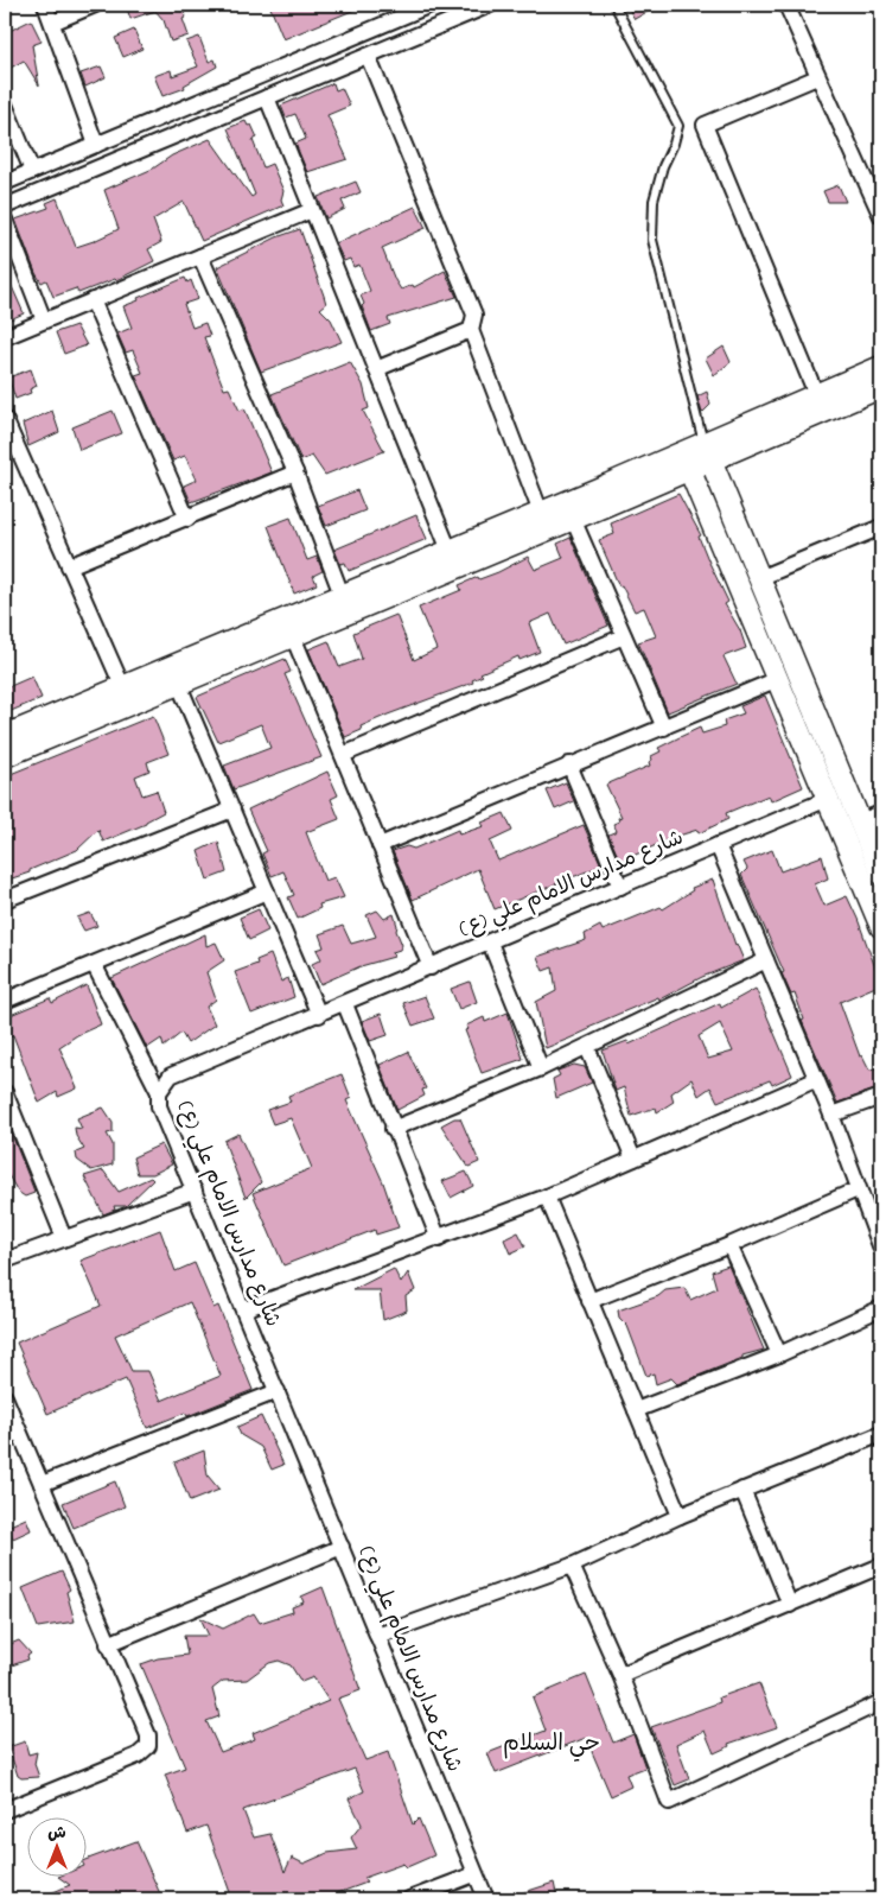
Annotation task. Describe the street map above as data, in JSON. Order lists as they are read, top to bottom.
{
  "streets": {
    "street": ["شارع مدارس الامام علي (ع)"]
  },
  "districts": ["حي السلام"],
  "north": "top"
}
